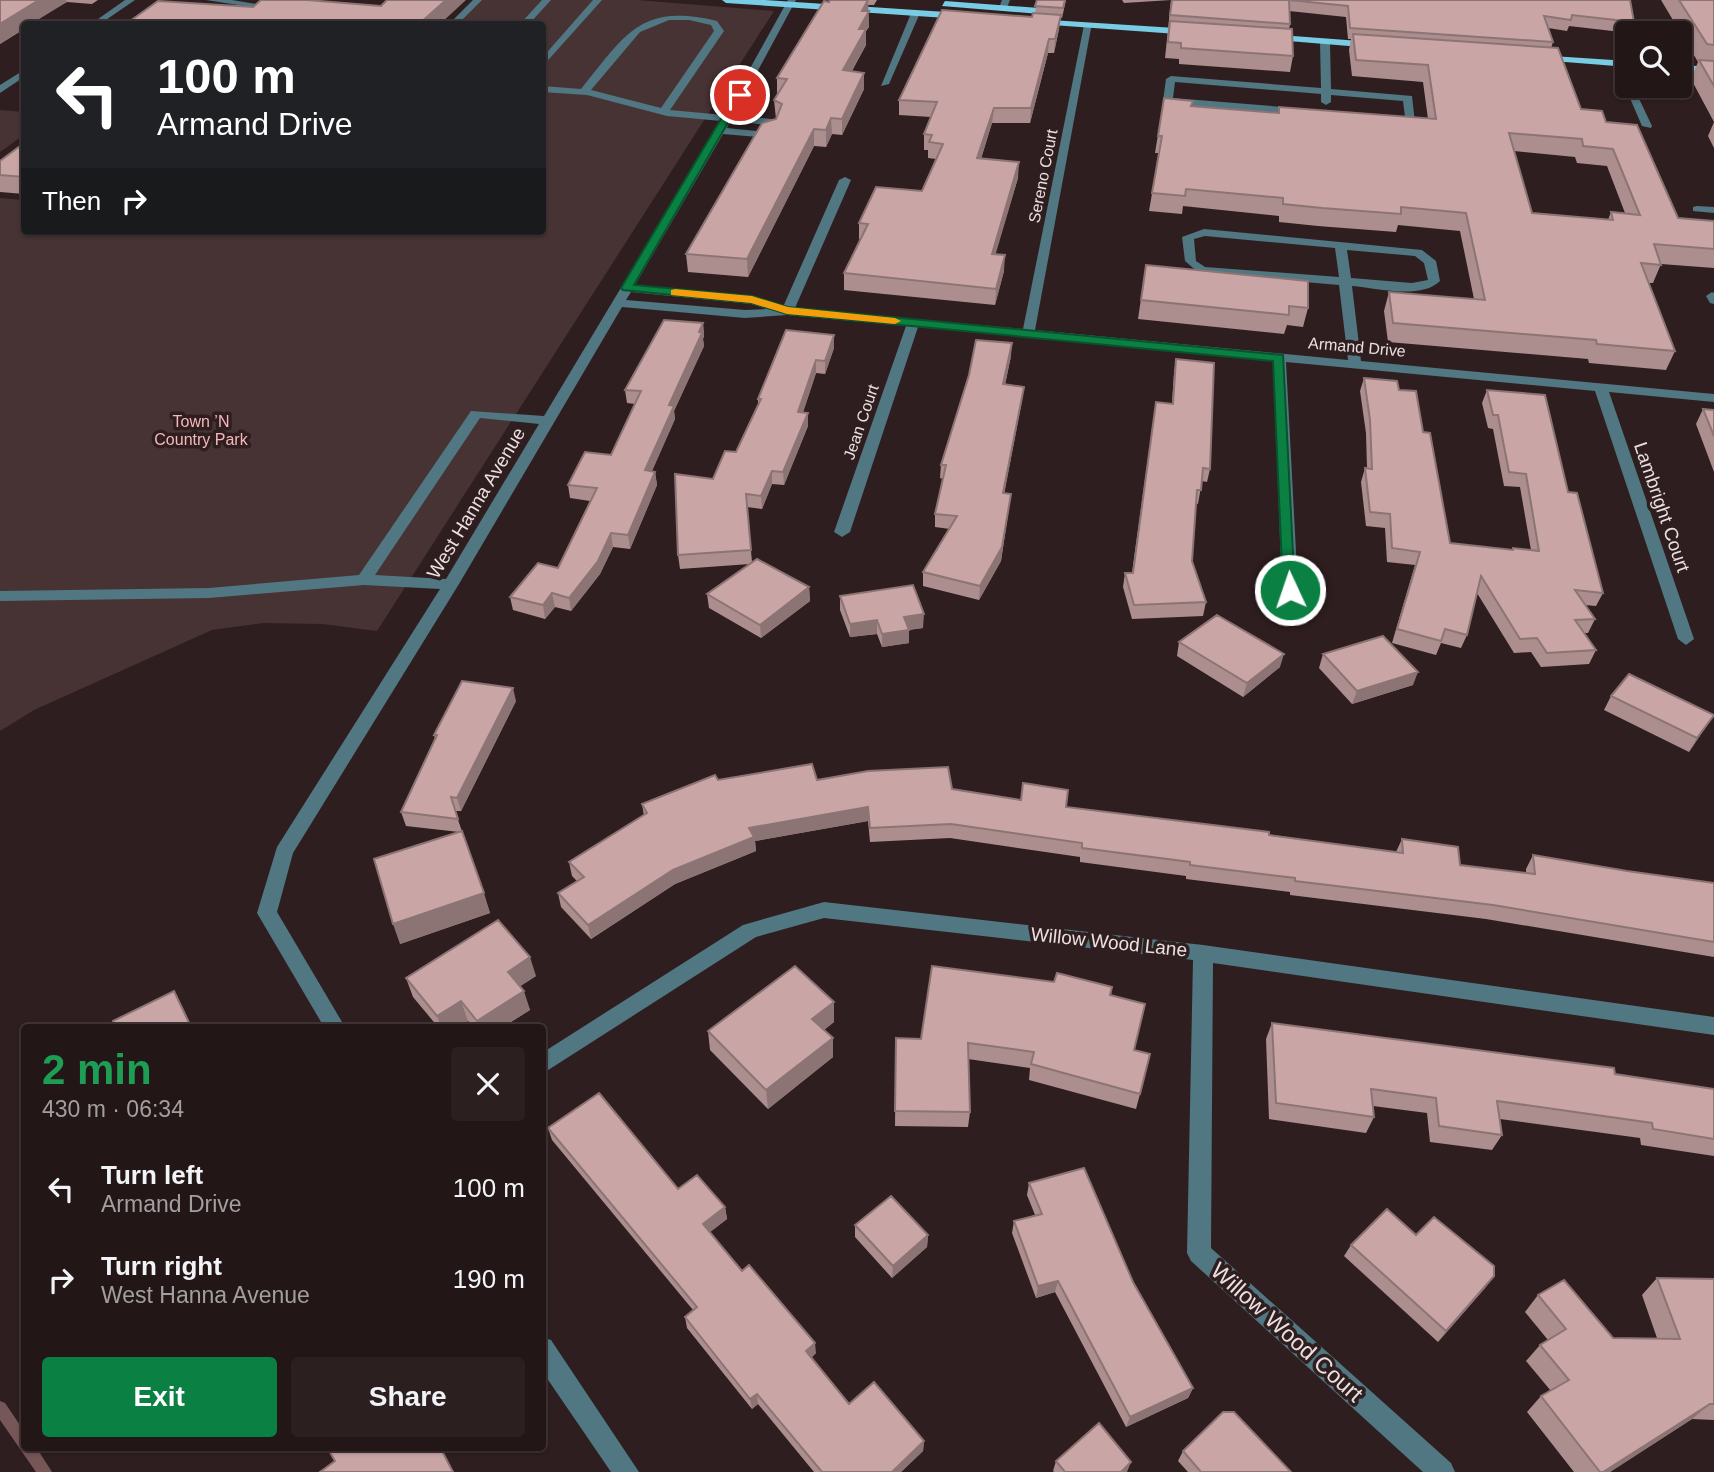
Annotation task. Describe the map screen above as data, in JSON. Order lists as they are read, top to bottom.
{
  "streets": {
    "street": [
      "Sereno Court",
      "Armand Drive",
      "Jean Court",
      "West Hanna Avenue",
      "Lambright Court",
      "Willow Wood Lane",
      "Willow Wood Court"
    ]
  },
  "crossings": [
    ["Sereno Court", "Armand Drive"],
    ["Armand Drive", "Jean Court"],
    ["Armand Drive", "West Hanna Avenue"],
    ["Armand Drive", "Lambright Court"],
    ["Willow Wood Lane", "Willow Wood Court"]
  ],
  "parks": ["Town ’N Country Park"],
  "page": {
    "turn": ["100 m", "Armand Drive"],
    "then": "Then",
    "heading": ["2 min", "430 m · 06:34"],
    "list": [
      {
        "name": "Turn left",
        "note": "Armand Drive",
        "value": "100 m"
      },
      {
        "name": "Turn right",
        "note": "West Hanna Avenue",
        "value": "190 m"
      }
    ],
    "buttons": ["Exit", "Share"]
  }
}
